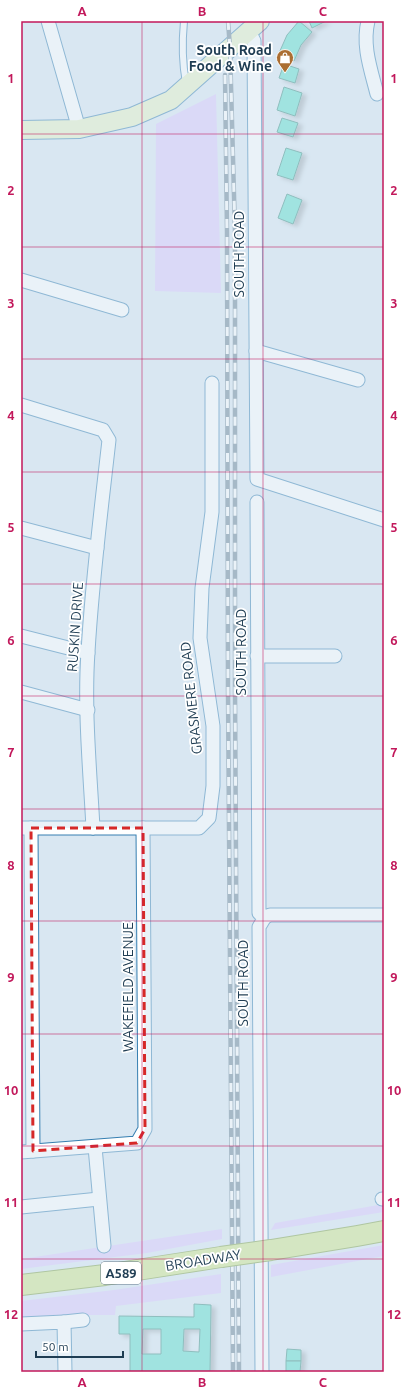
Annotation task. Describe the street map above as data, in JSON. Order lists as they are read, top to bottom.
{
  "streets": {
    "main road": ["BROADWAY", "A589"],
    "street": [
      "SOUTH ROAD",
      "RUSKIN DRIVE",
      "GRASMERE ROAD",
      "WAKEFIELD AVENUE"
    ]
  },
  "crossings": [
    ["RUSKIN DRIVE", "GRASMERE ROAD"],
    ["GRASMERE ROAD", "WAKEFIELD AVENUE"]
  ],
  "places": {
    "shop": ["South Road Food & Wine"]
  },
  "scale_bar": "50 m",
  "grid": {
    "columns": ["A", "B", "C"],
    "rows": [
      "1",
      "2",
      "3",
      "4",
      "5",
      "6",
      "7",
      "8",
      "9",
      "10",
      "11",
      "12"
    ]
  }
}
